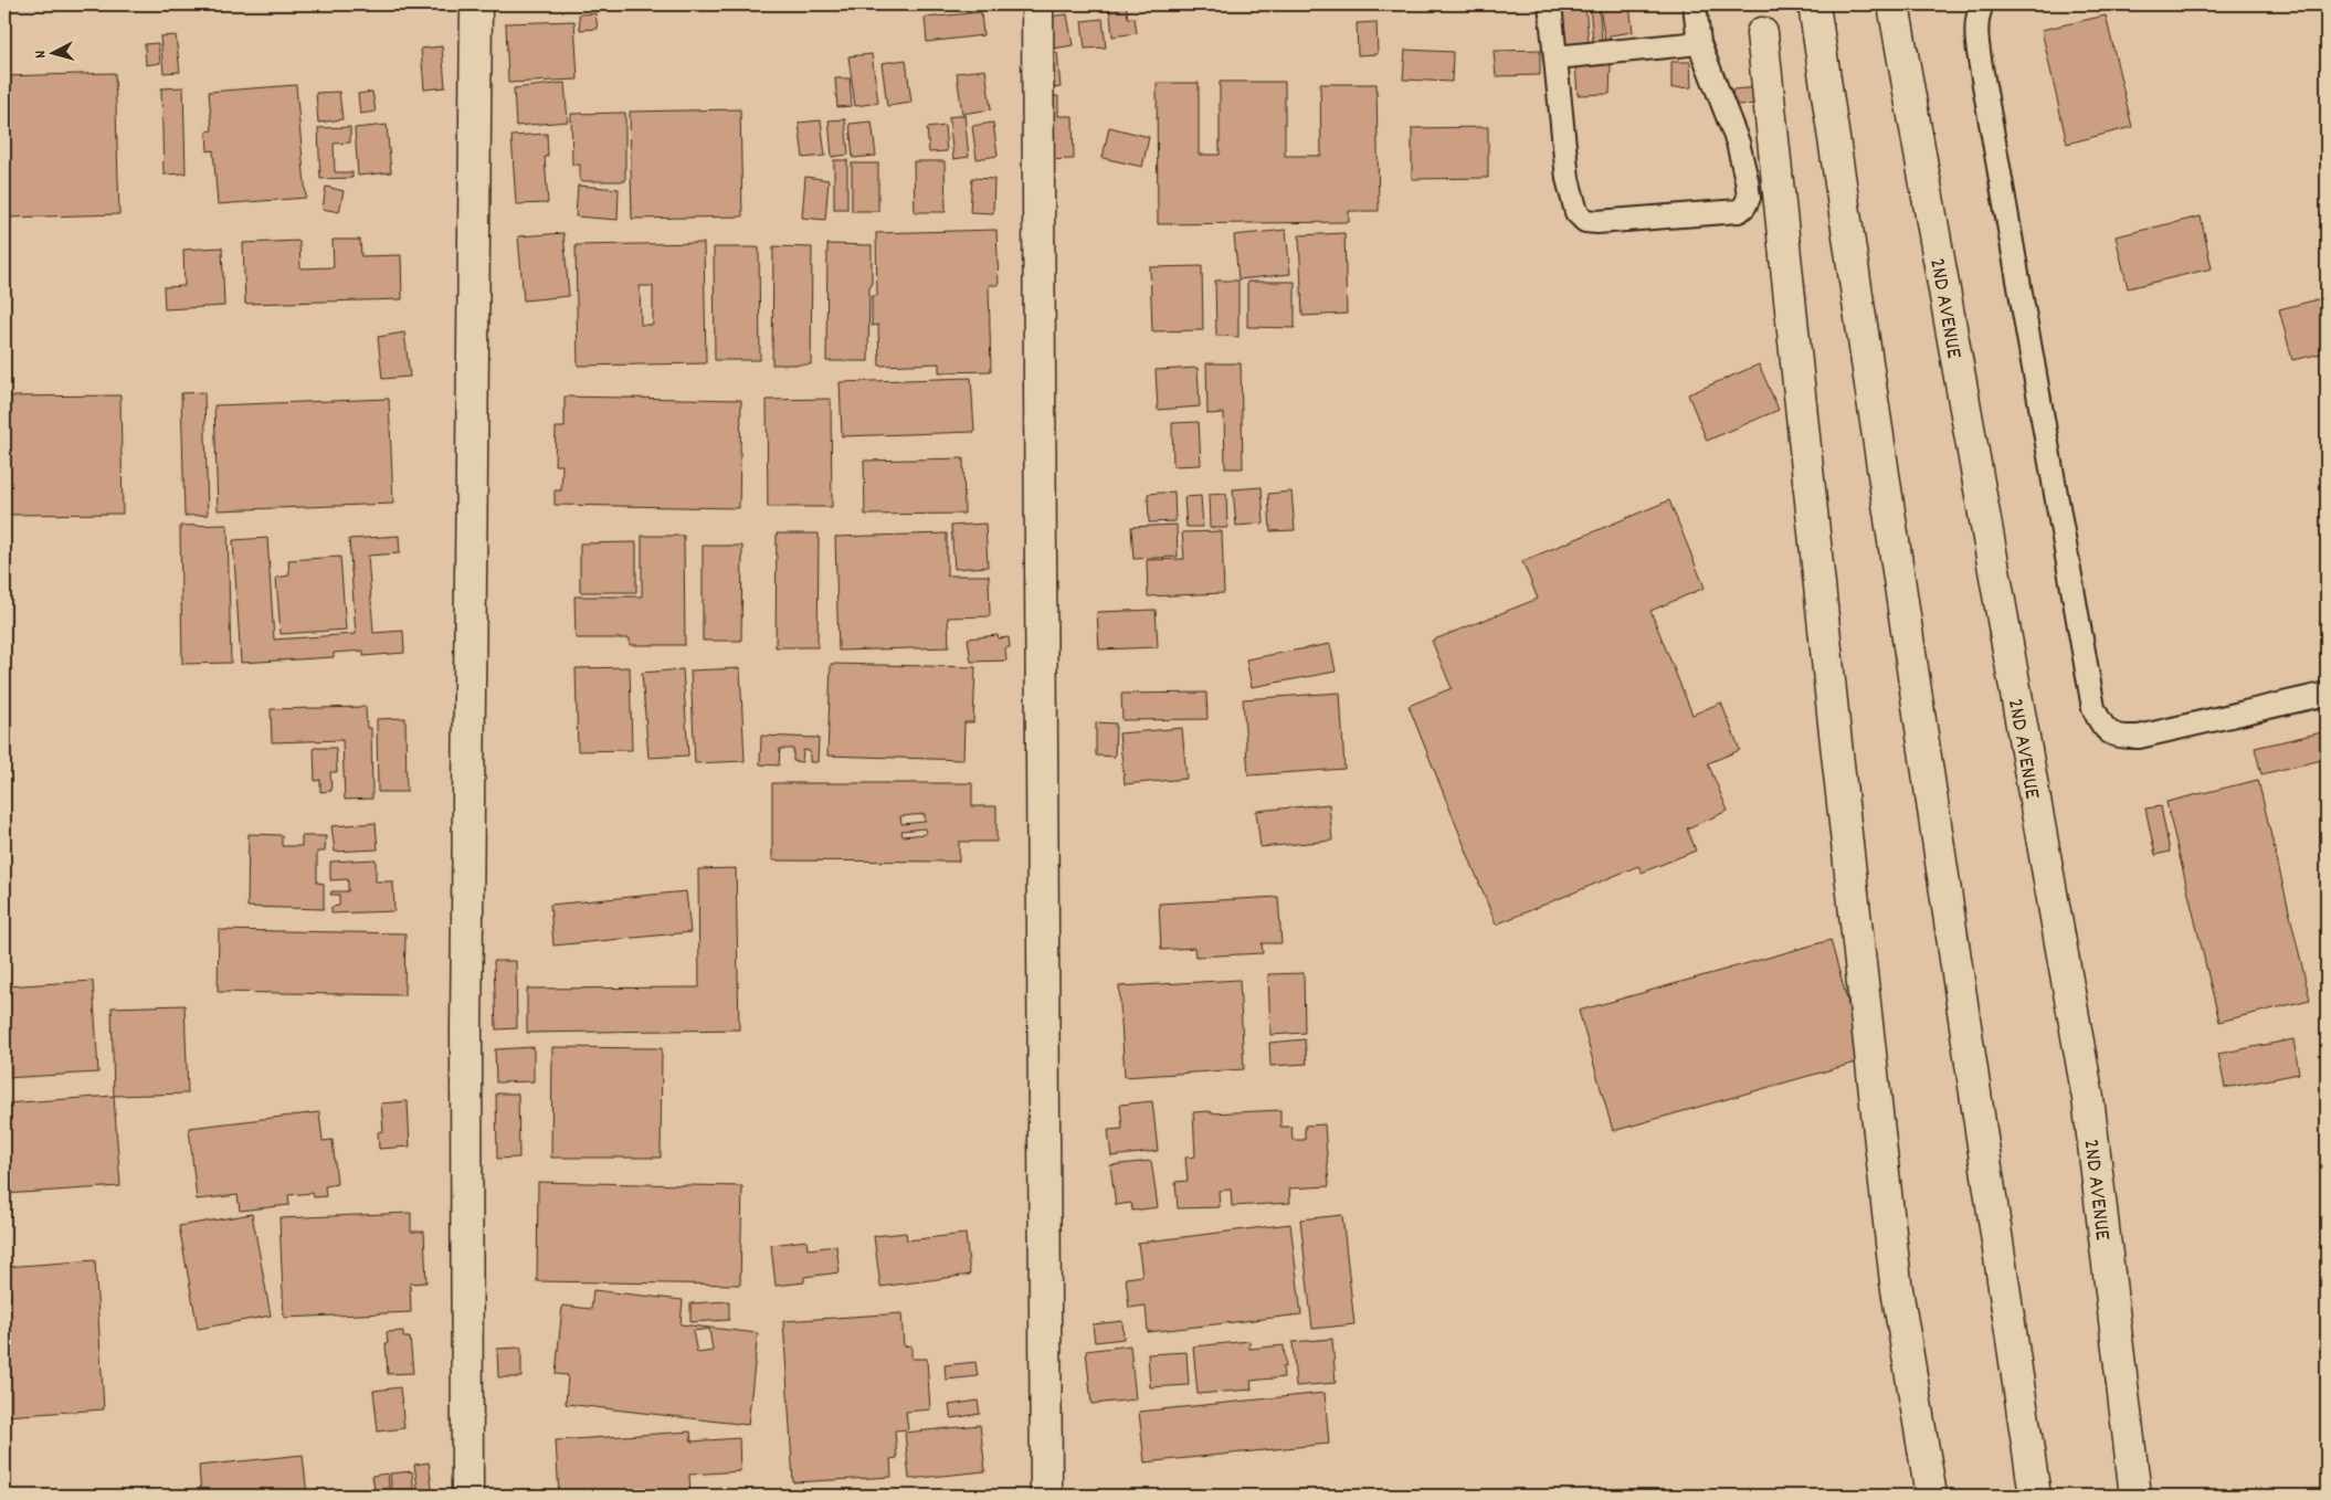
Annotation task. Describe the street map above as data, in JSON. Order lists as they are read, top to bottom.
{
  "streets": {
    "street": ["2ND AVENUE"]
  },
  "north": "left"
}
